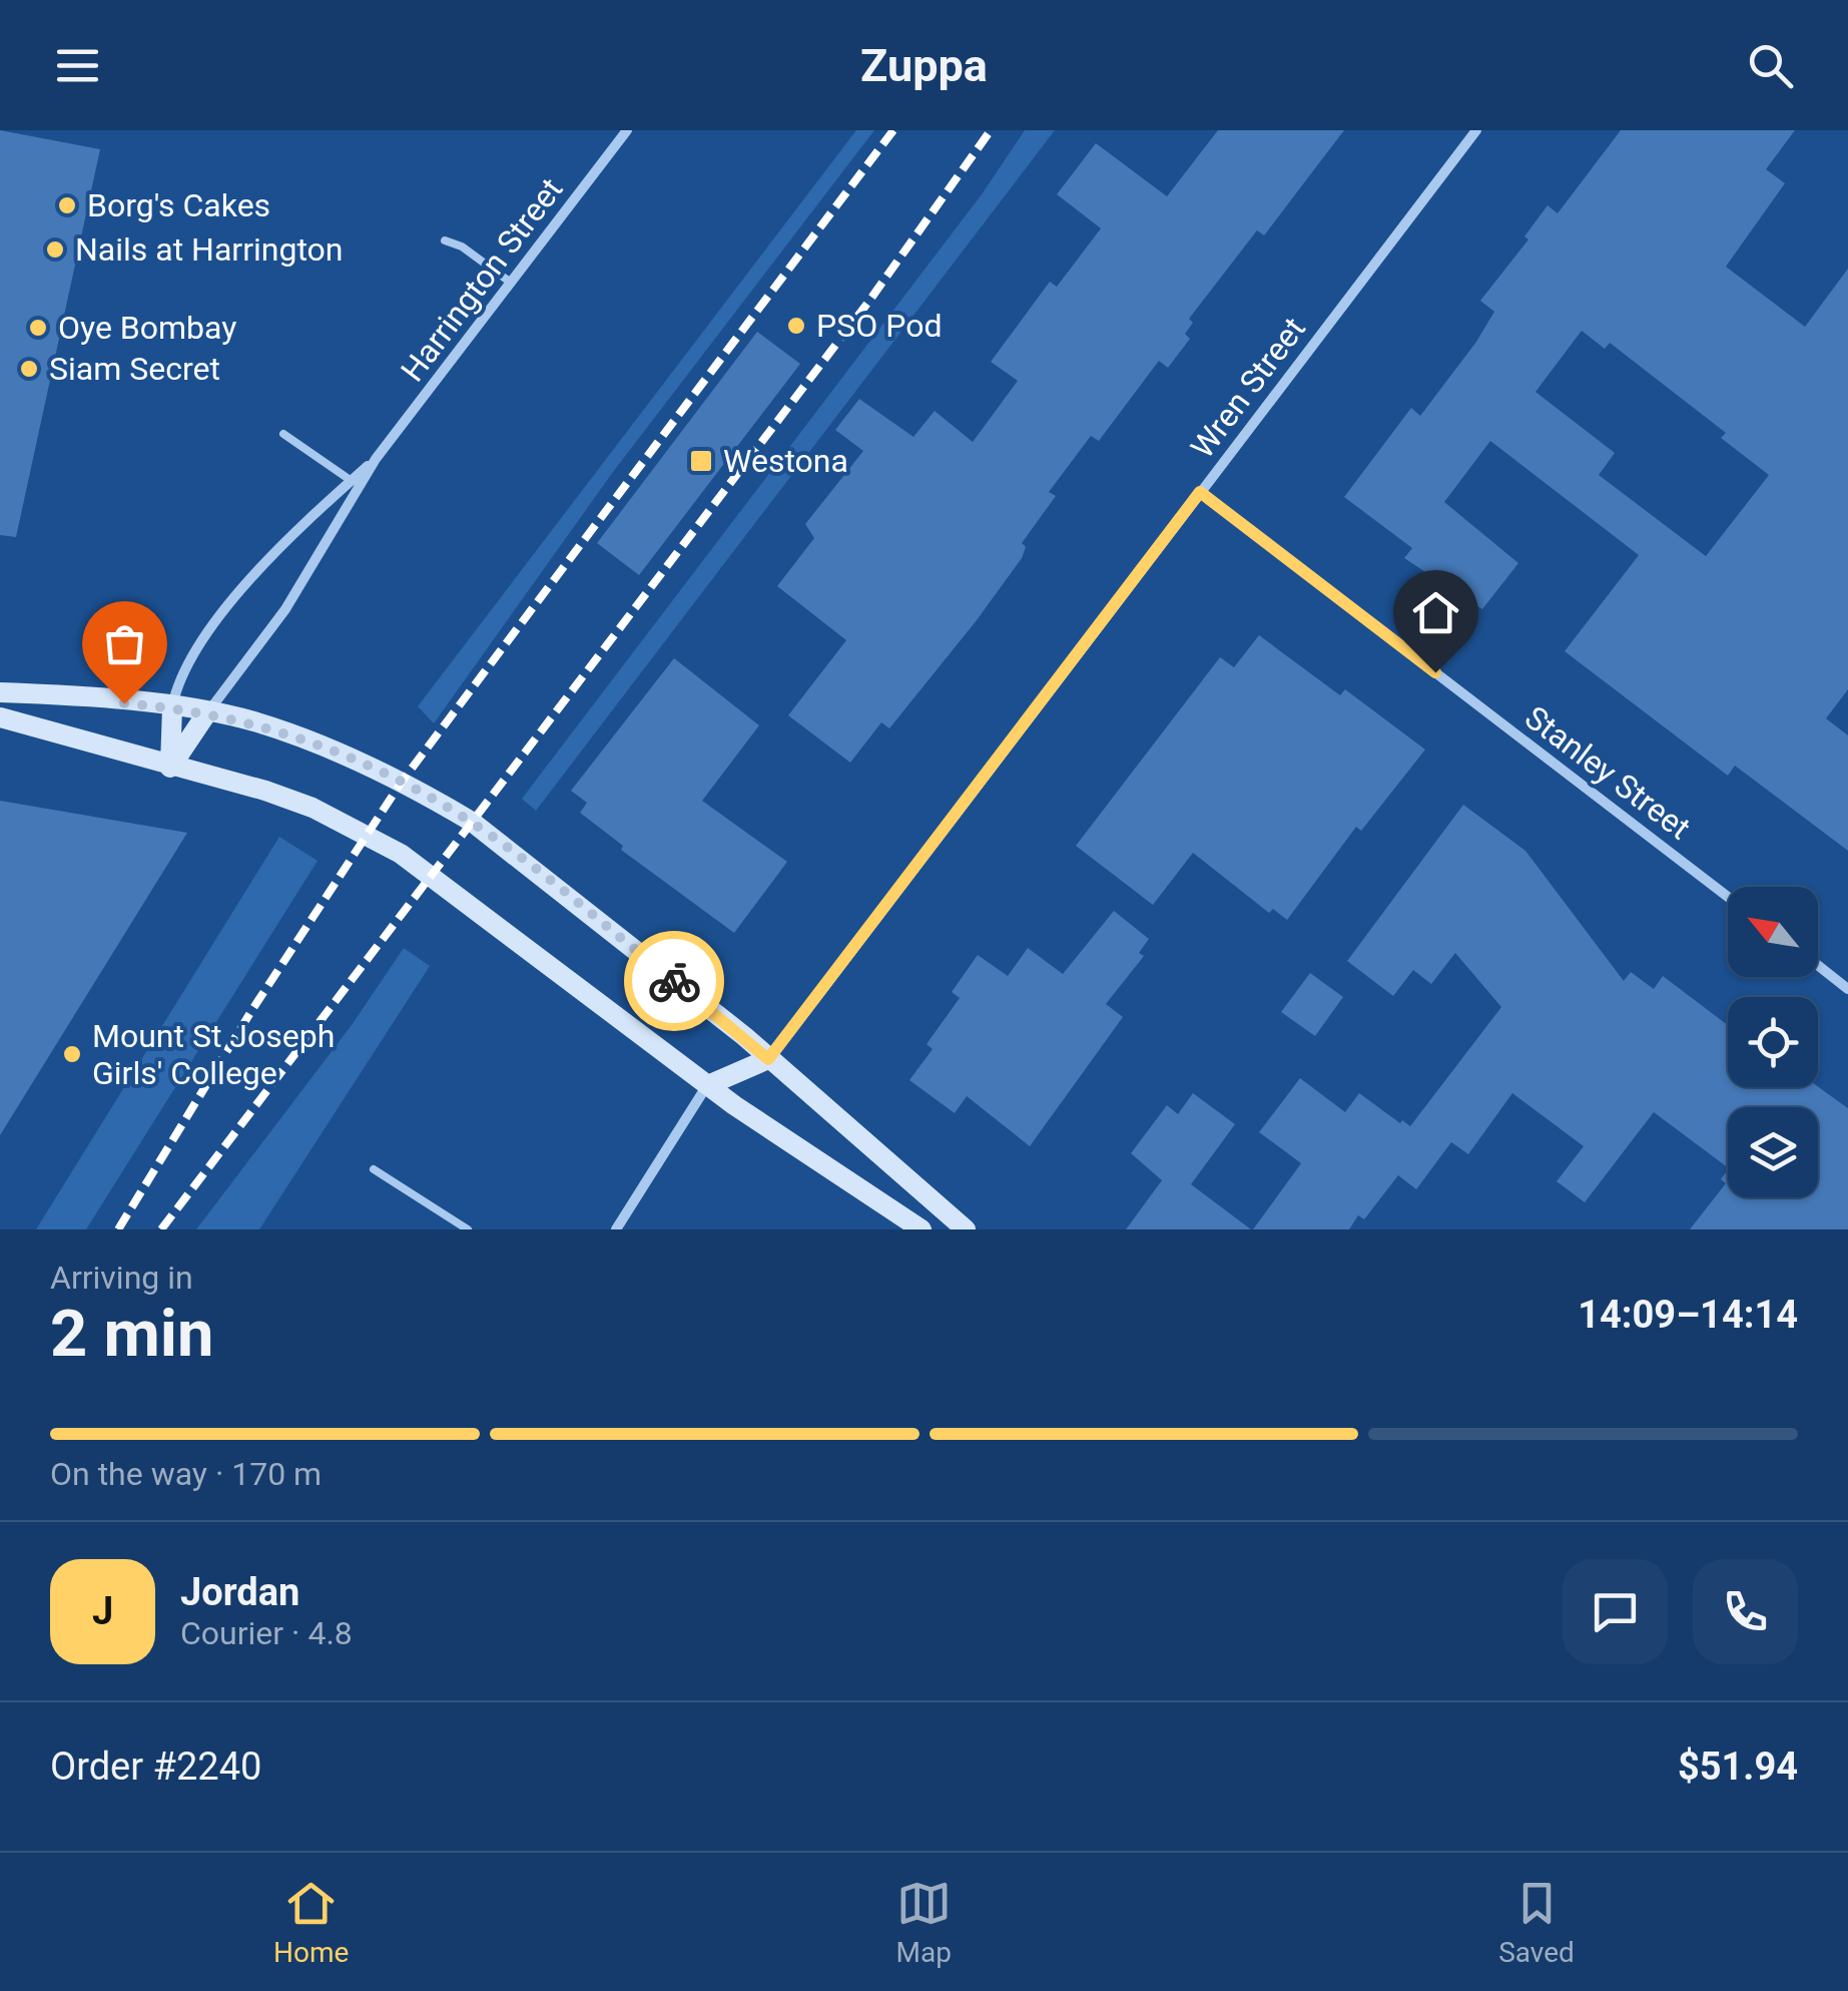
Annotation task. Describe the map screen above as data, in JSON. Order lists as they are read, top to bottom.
{
  "streets": {
    "street": ["Harrington Street", "Wren Street", "Stanley Street"]
  },
  "crossings": [
    ["Wren Street", "Stanley Street"]
  ],
  "places": {
    "other": [
      "Borg's Cakes",
      "Nails at Harrington",
      "PSO Pod",
      "Oye Bombay",
      "Siam Secret",
      "Mount St Joseph Girls' College"
    ],
    "transit": ["Westona"]
  },
  "north": "top left",
  "page": {
    "header": "Zuppa",
    "heading": ["2 min", "Arriving in", "14:09–14:14"],
    "panel": [
      "Jordan",
      "Courier · 4.8",
      "Order #2240",
      "$51.94"
    ],
    "bar": "On the way · 170 m",
    "round": "J",
    "tabs": ["Home", "Map", "Saved"]
  }
}
